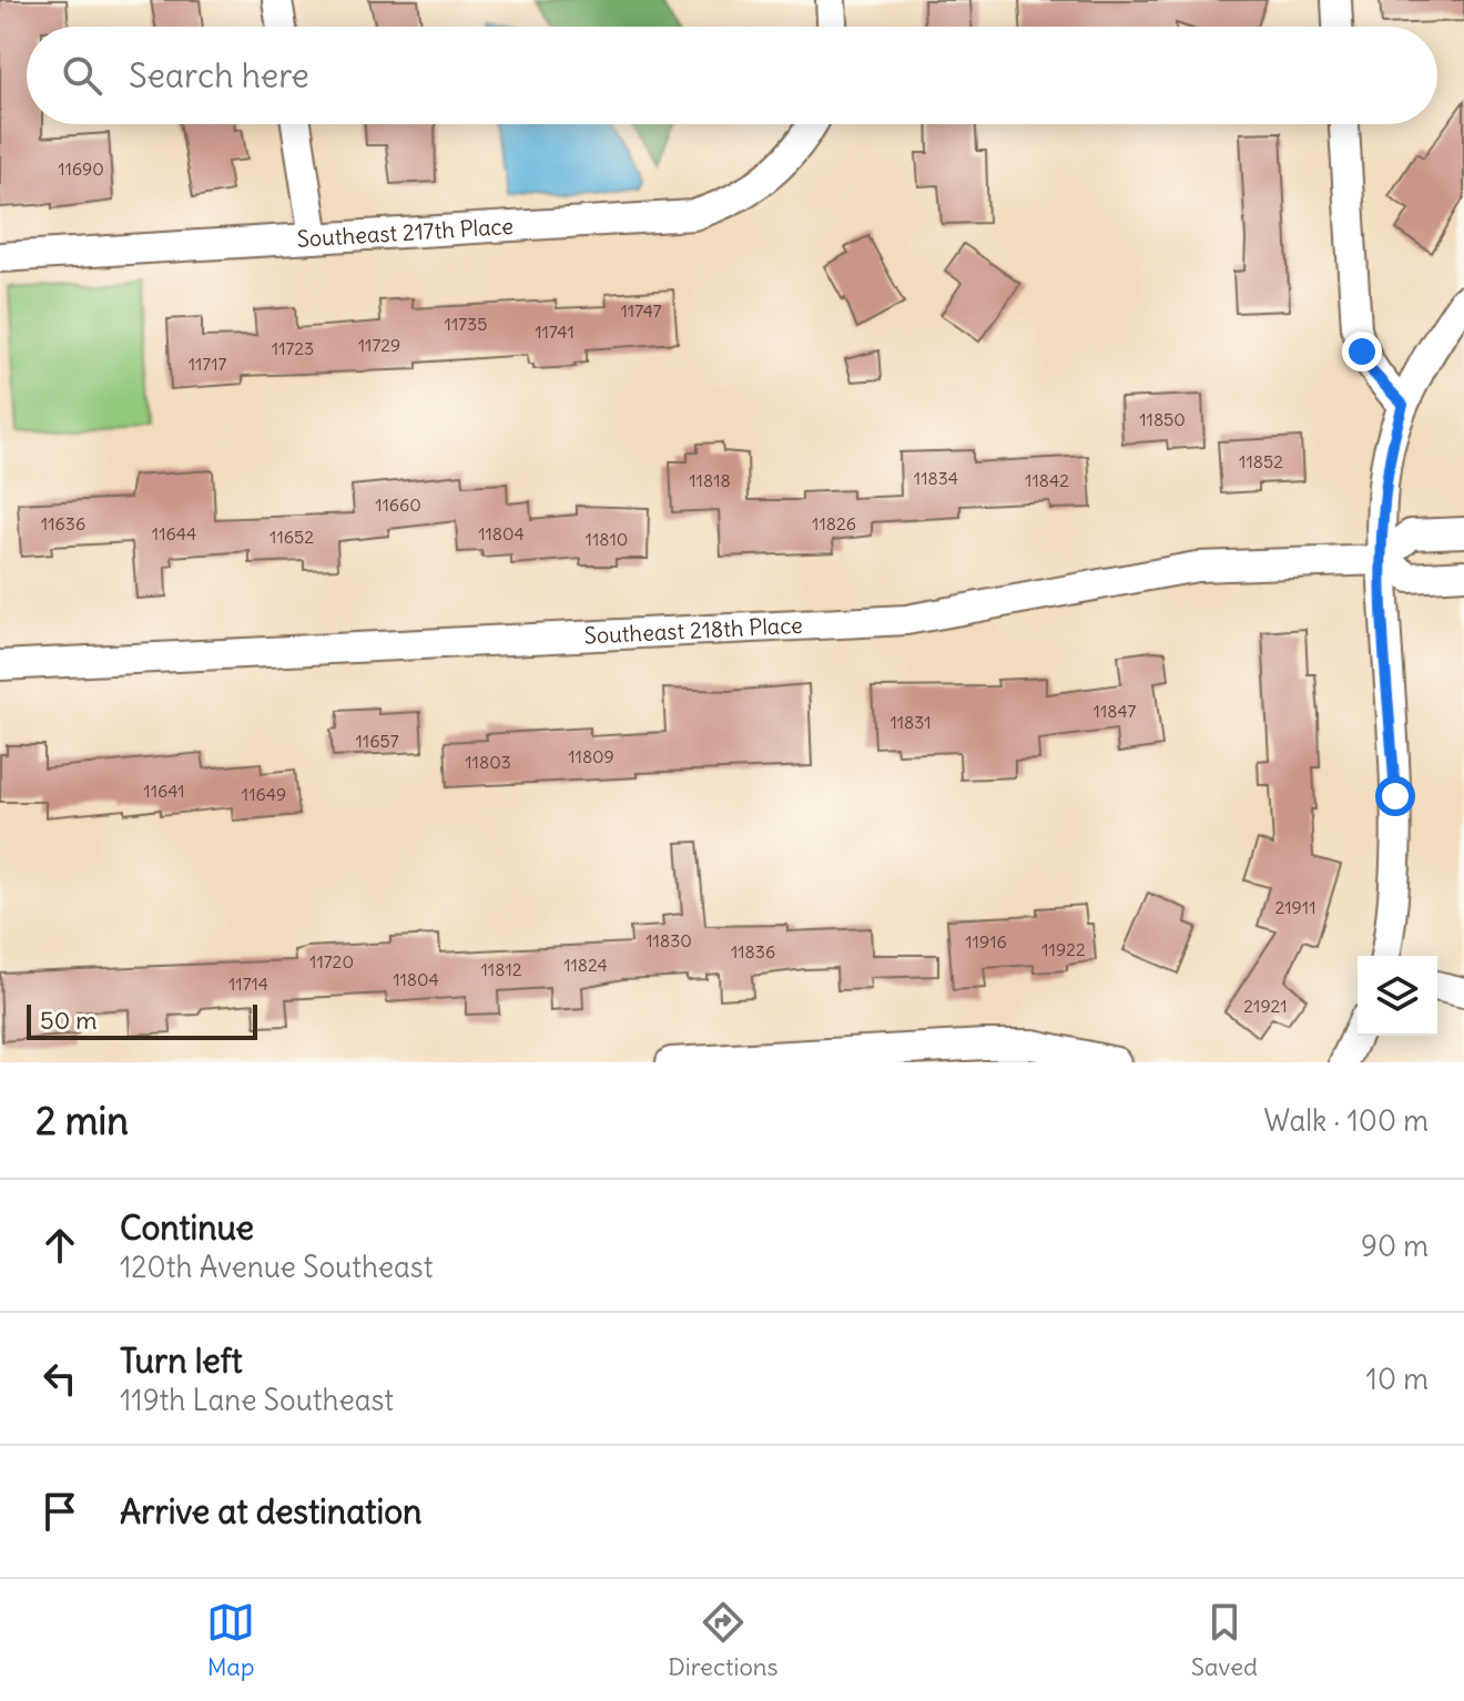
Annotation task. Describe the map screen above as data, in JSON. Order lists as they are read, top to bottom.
{
  "streets": {
    "street": ["Southeast 217th Place", "Southeast 218th Place"]
  },
  "house_numbers": [
    "11690",
    "11747",
    "11735",
    "11741",
    "11729",
    "11723",
    "11717",
    "11850",
    "11852",
    "11834",
    "11818",
    "11842",
    "11660",
    "11636",
    "11826",
    "11644",
    "11804",
    "11652",
    "11810",
    "11847",
    "11831",
    "11657",
    "11809",
    "11803",
    "11641",
    "11649",
    "21911",
    "11830",
    "11916",
    "11922",
    "11836",
    "11720",
    "11824",
    "11812",
    "11804",
    "11714",
    "21921"
  ],
  "scale_bar": "50 m",
  "page": {
    "search": "Search here",
    "scale": "50 m",
    "heading": ["2 min", "Walk · 100 m"],
    "list": [
      ["Continue", "120th Avenue Southeast", "90 m"],
      ["Turn left", "119th Lane Southeast", "10 m"],
      "Arrive at destination"
    ],
    "nav": ["Map", "Directions", "Saved"]
  }
}
